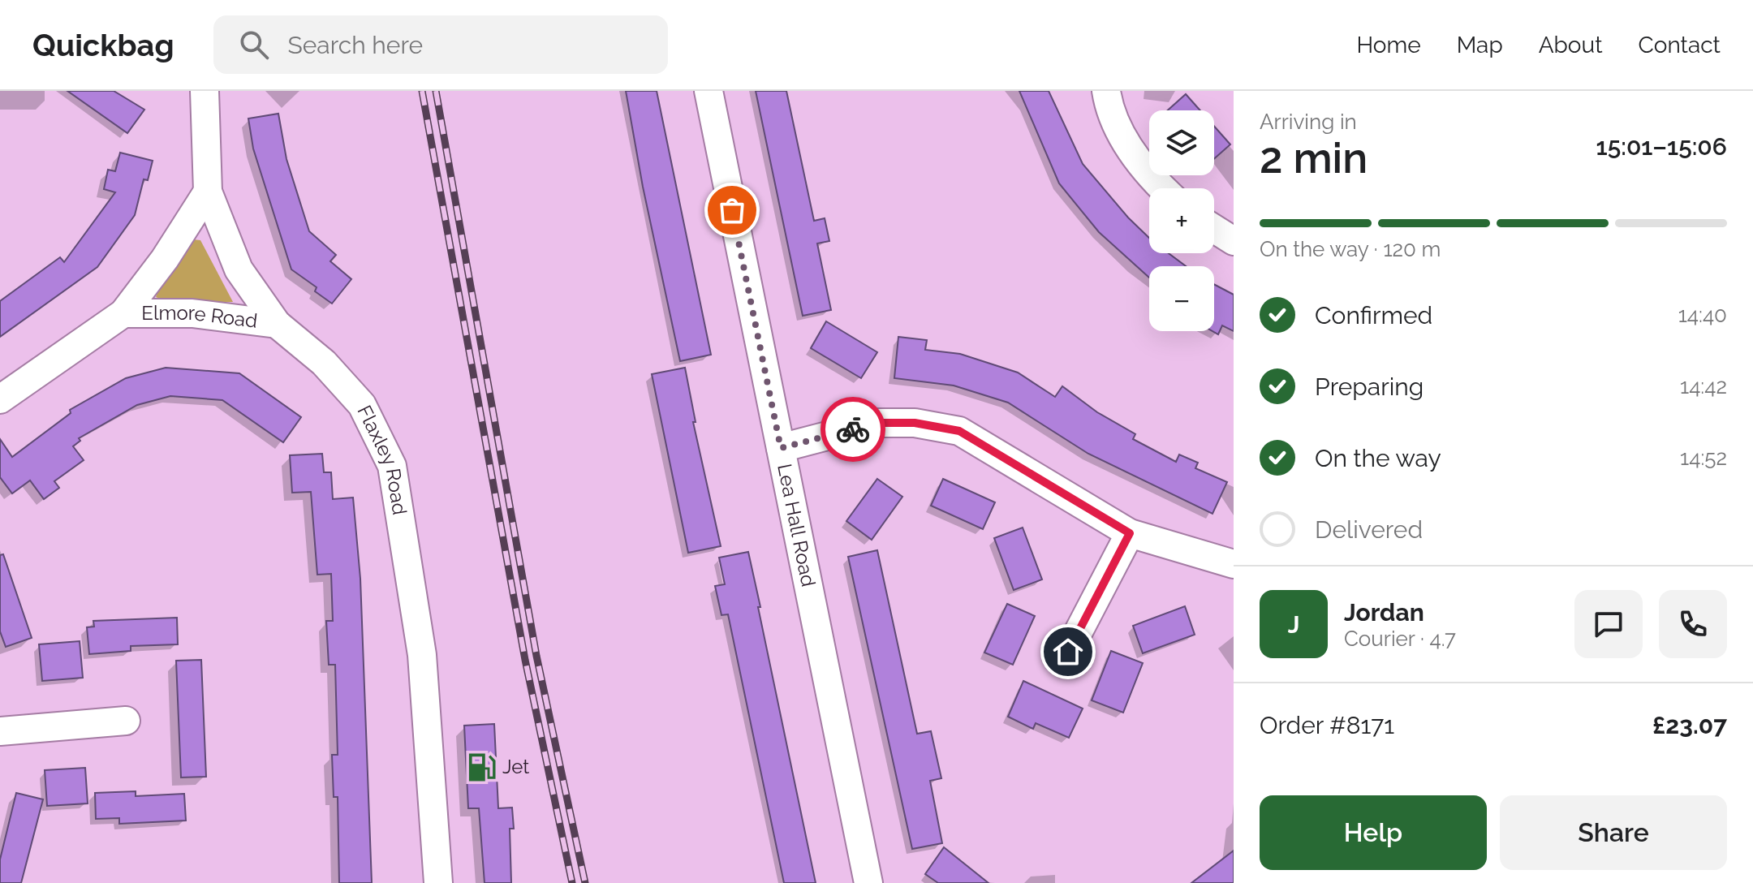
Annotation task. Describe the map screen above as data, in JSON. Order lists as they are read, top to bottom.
{
  "streets": {
    "street": ["Elmore Road", "Flaxley Road", "Lea Hall Road"]
  },
  "crossings": [
    ["Elmore Road", "Flaxley Road"]
  ],
  "places": {
    "fuel station": ["Jet"]
  },
  "page": {
    "header": "Quickbag",
    "search": "Search here",
    "nav": [
      "Home",
      "Map",
      "About",
      "Contact"
    ],
    "heading": ["2 min", "Arriving in", "15:01–15:06"],
    "panel": [
      "Jordan",
      "Courier · 4.7",
      "Order #8171",
      "£23.07"
    ],
    "map_buttons": ["+", "−"],
    "bar": "On the way · 120 m",
    "list": [
      ["Confirmed", "14:40"],
      ["Preparing", "14:42"],
      ["On the way", "14:52"],
      "Delivered"
    ],
    "round": "J",
    "buttons": ["Help", "Share"]
  }
}
